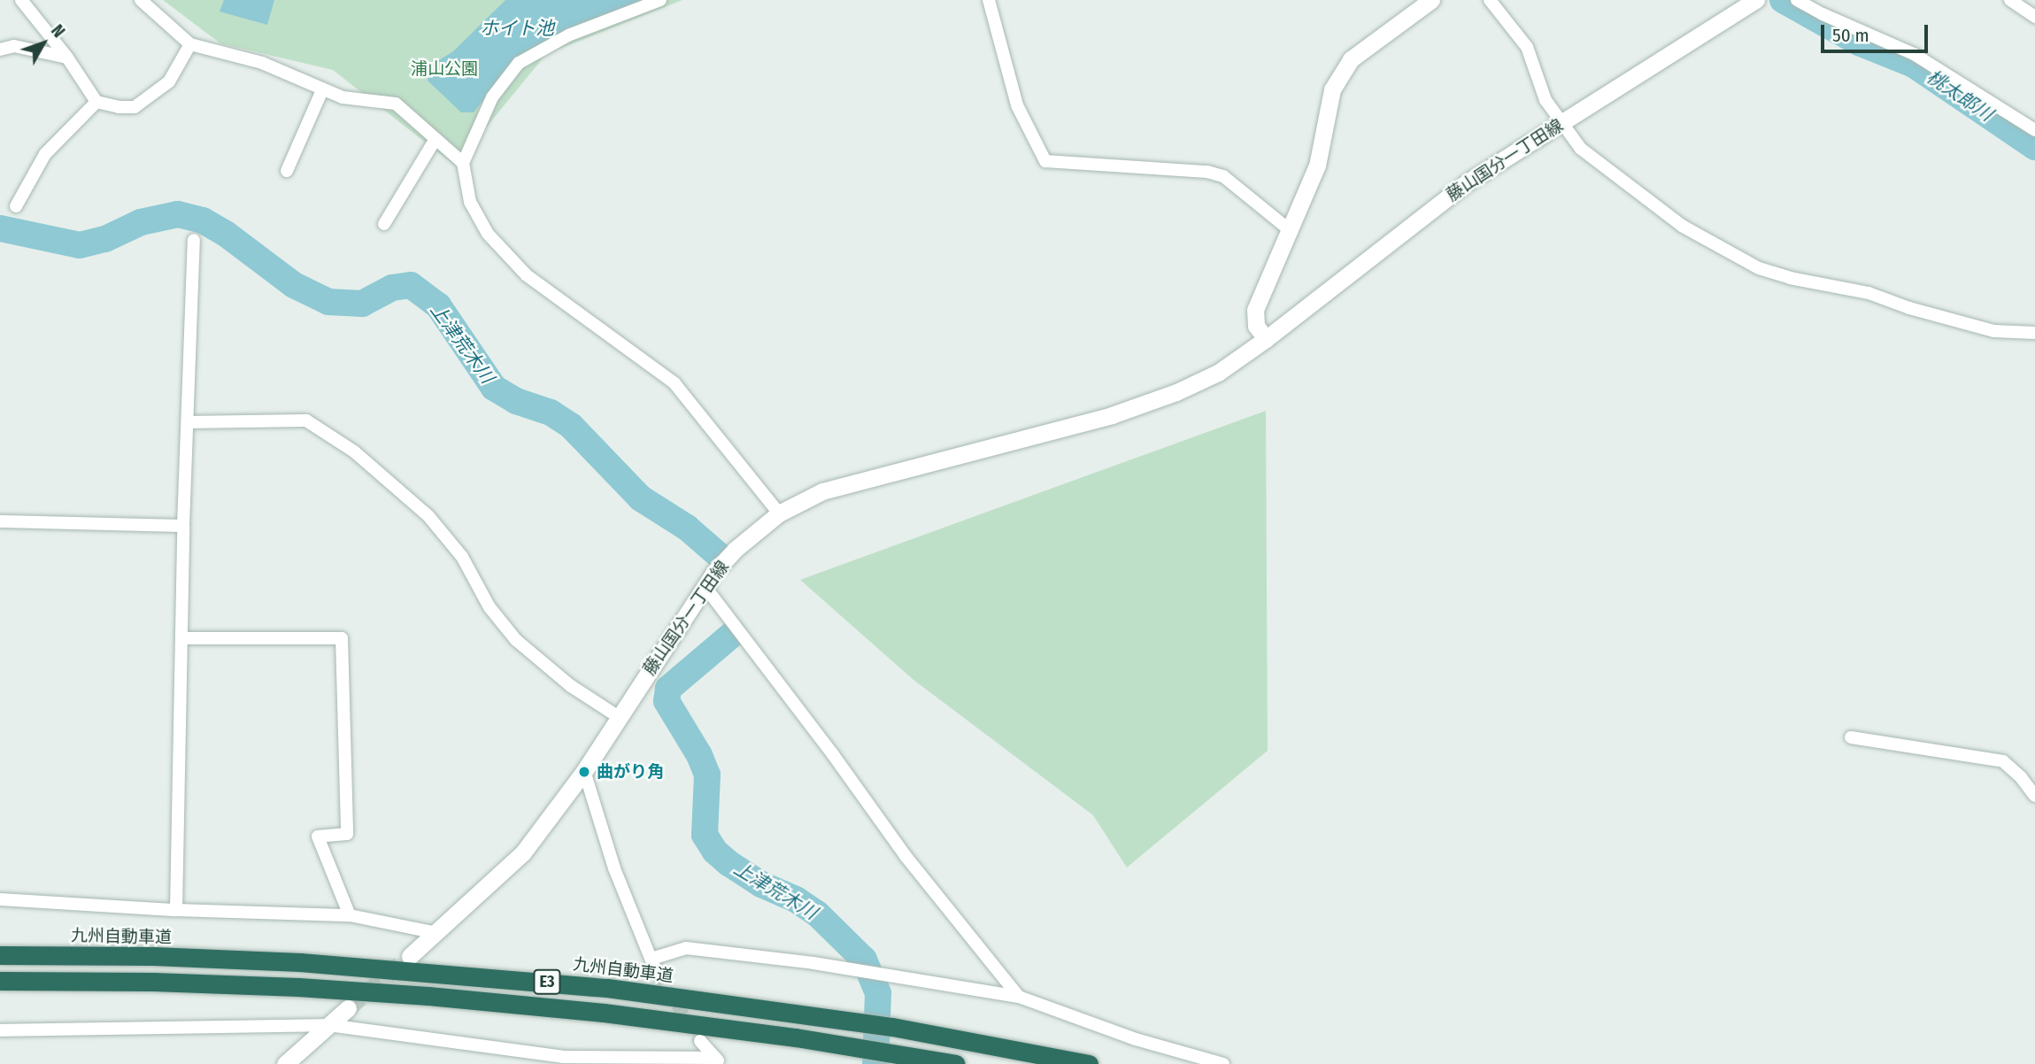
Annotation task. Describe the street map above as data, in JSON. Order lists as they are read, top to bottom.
{
  "streets": {
    "highway": ["九州自動車道", "E3"],
    "main road": ["藤山国分一丁田線"]
  },
  "water": ["ホイト池", "桃太郎川", "上津荒木川"],
  "parks": ["浦山公園"],
  "places": ["曲がり角"],
  "scale_bar": "50 m",
  "north": "top right"
}
